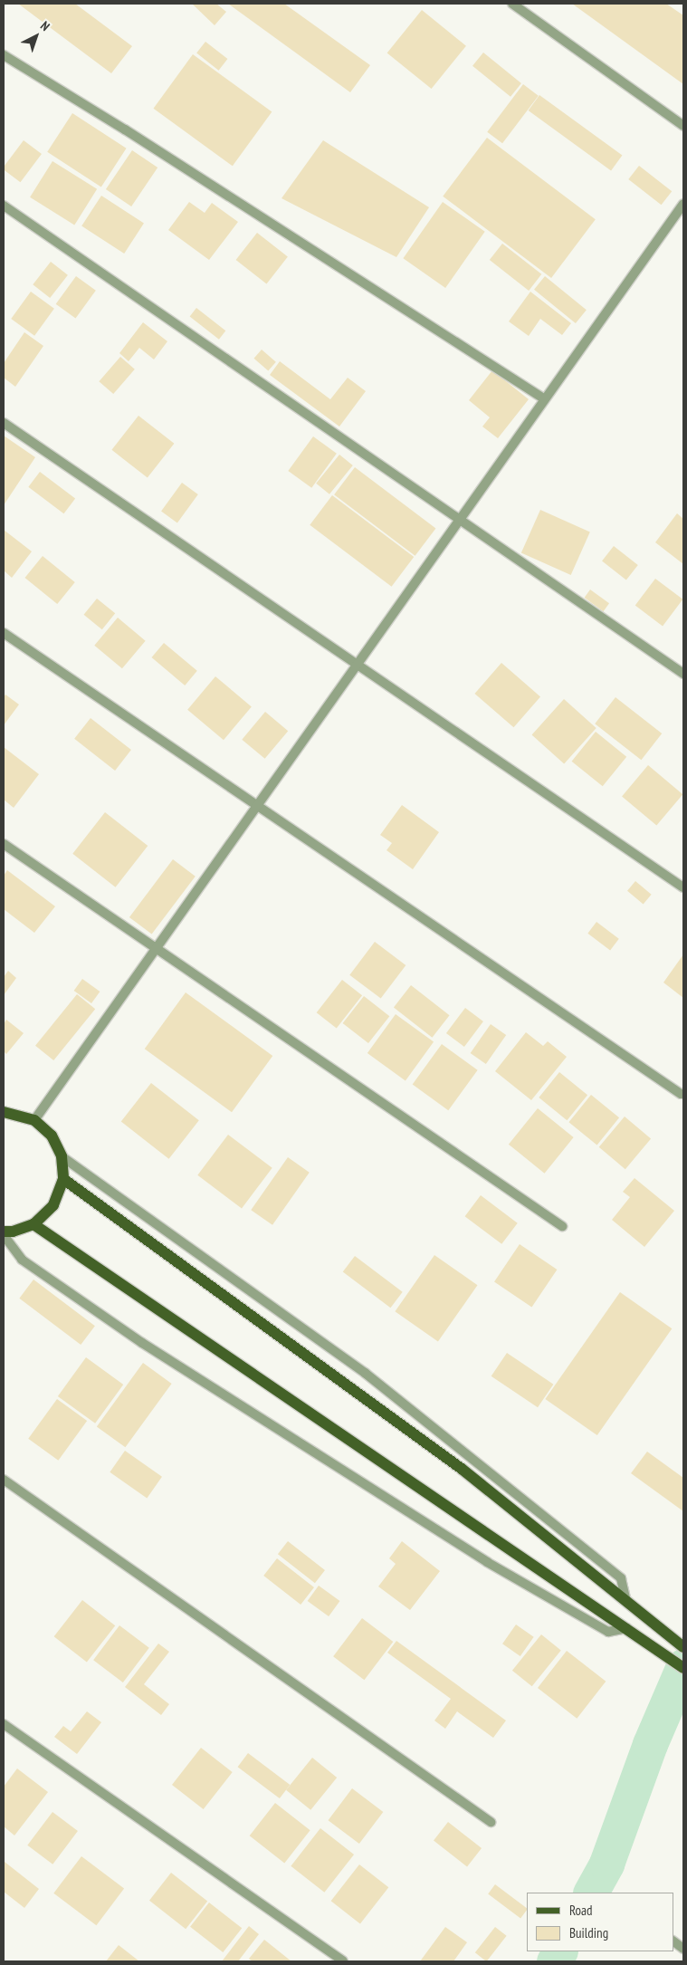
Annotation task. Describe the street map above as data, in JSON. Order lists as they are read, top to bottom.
{
  "legend": ["Road", "Building"],
  "north": "top right"
}
